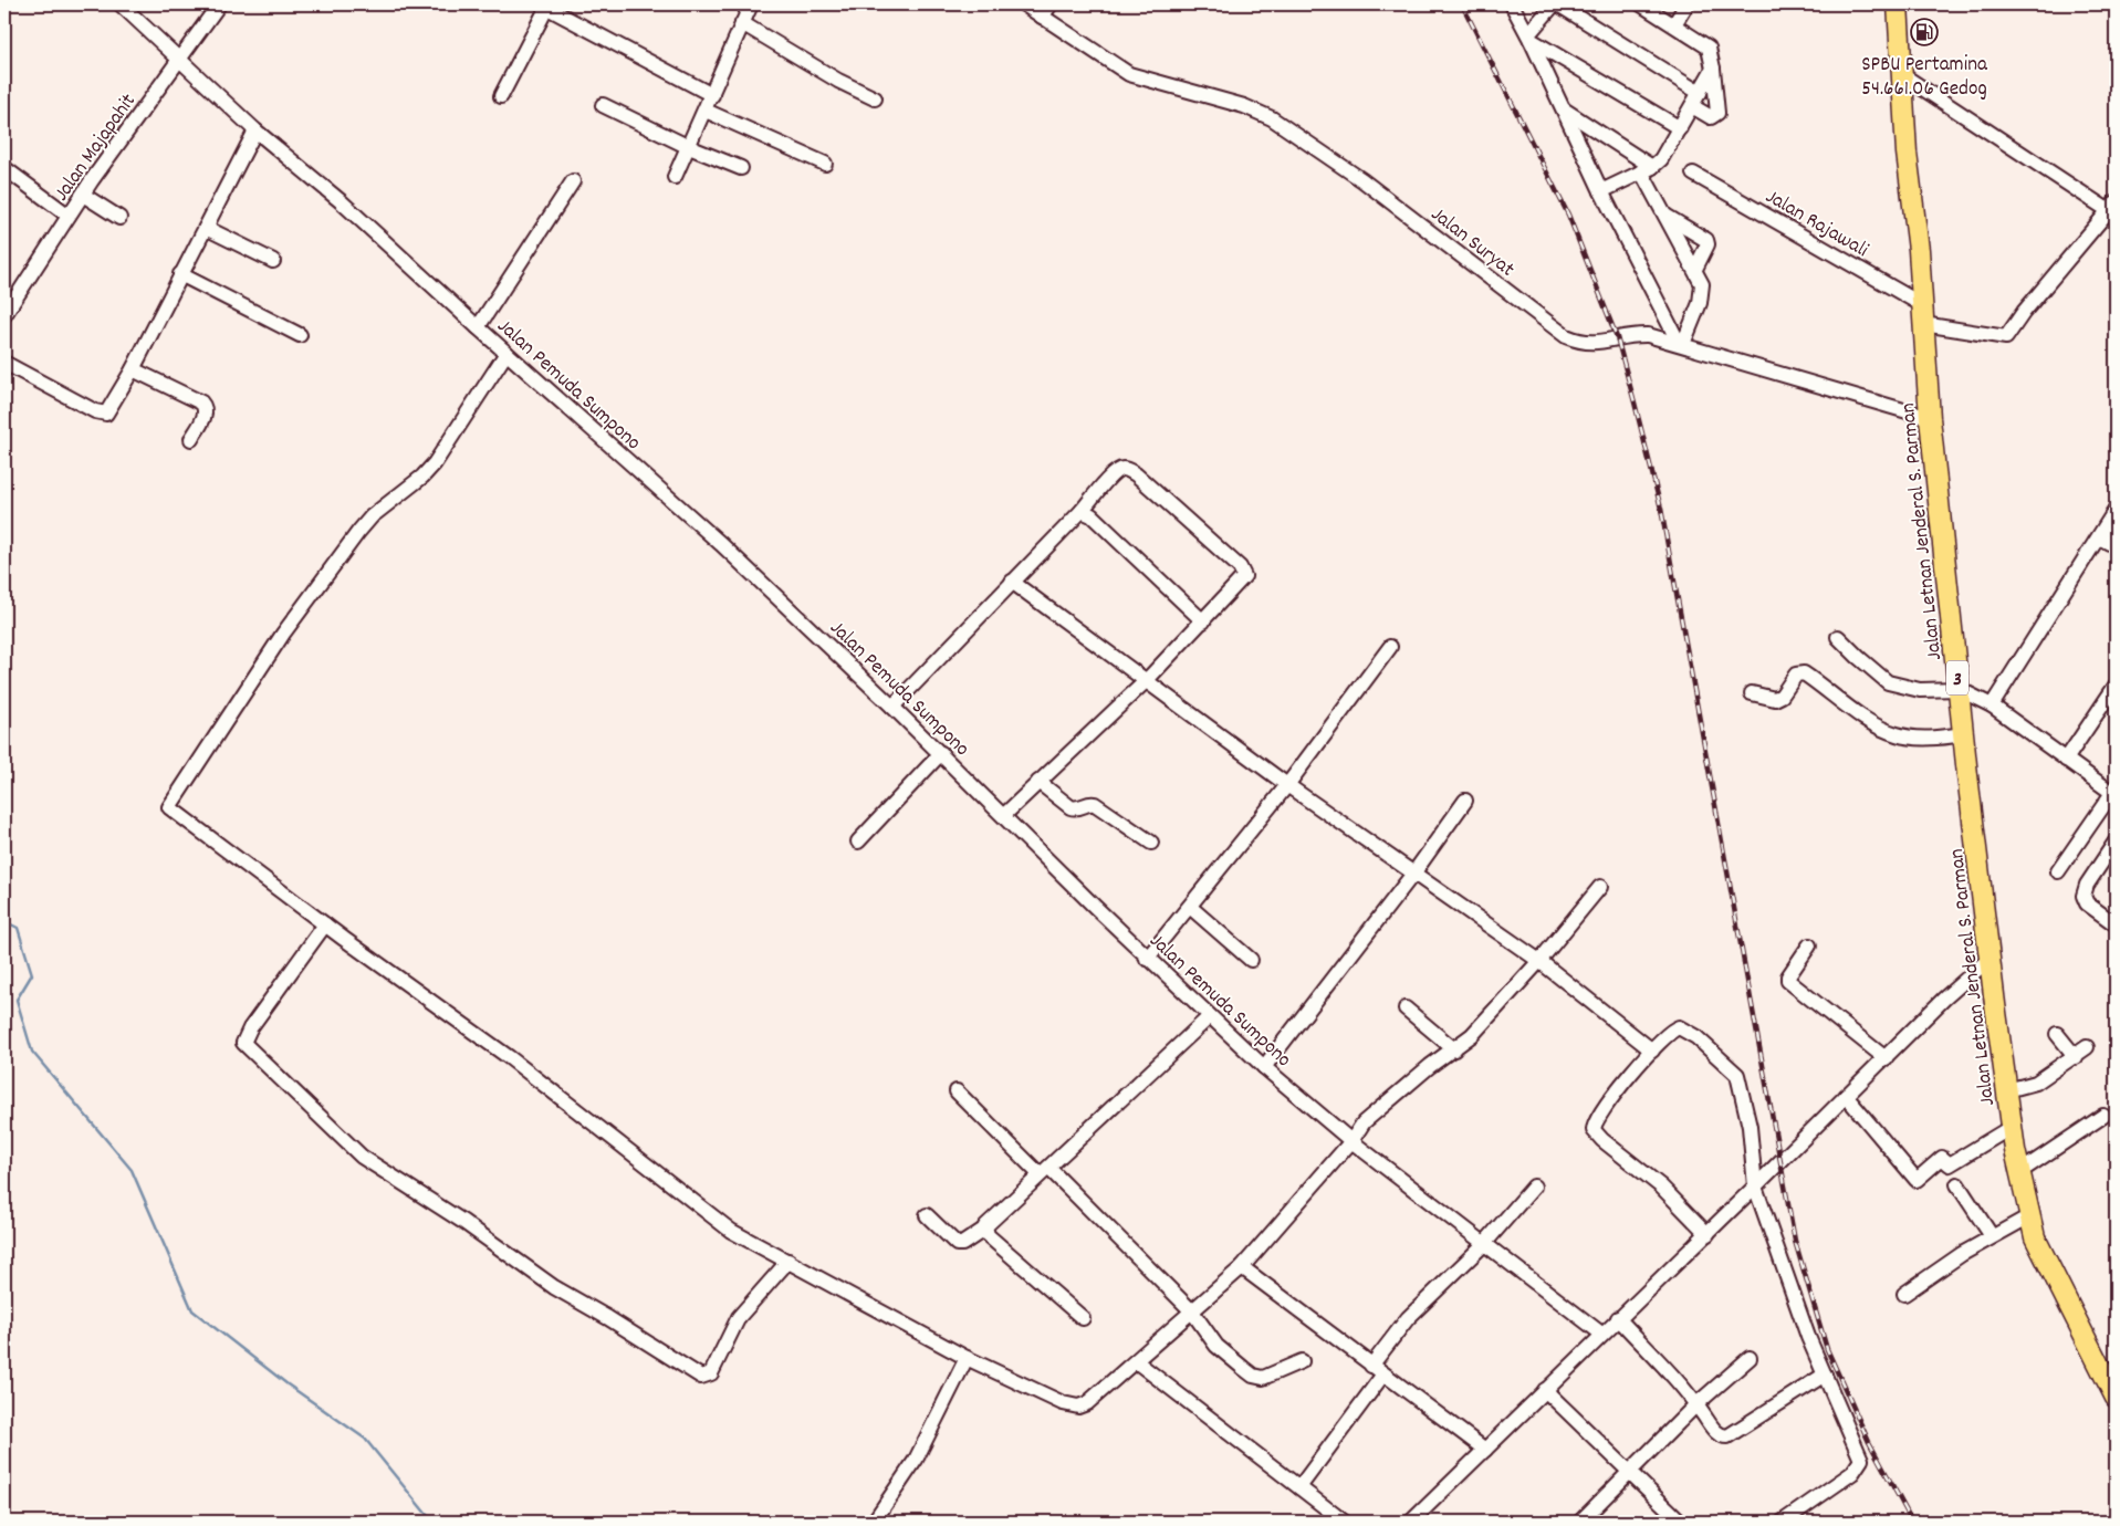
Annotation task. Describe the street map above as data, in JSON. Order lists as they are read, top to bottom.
{
  "streets": {
    "highway": ["Jalan Letnan Jenderal S. Parman", "3"],
    "street": [
      "Jalan Majapahit",
      "Jalan Rajawali",
      "Jalan Suryat",
      "Jalan Pemuda Sumpono"
    ]
  },
  "crossings": [
    ["Jalan Majapahit", "Jalan Pemuda Sumpono"],
    ["Jalan Rajawali", "Jalan Letnan Jenderal S. Parman"],
    ["Jalan Suryat", "Jalan Letnan Jenderal S. Parman"]
  ],
  "places": {
    "fuel station": ["SPBU Pertamina 54.661.06 Gedog"]
  }
}
